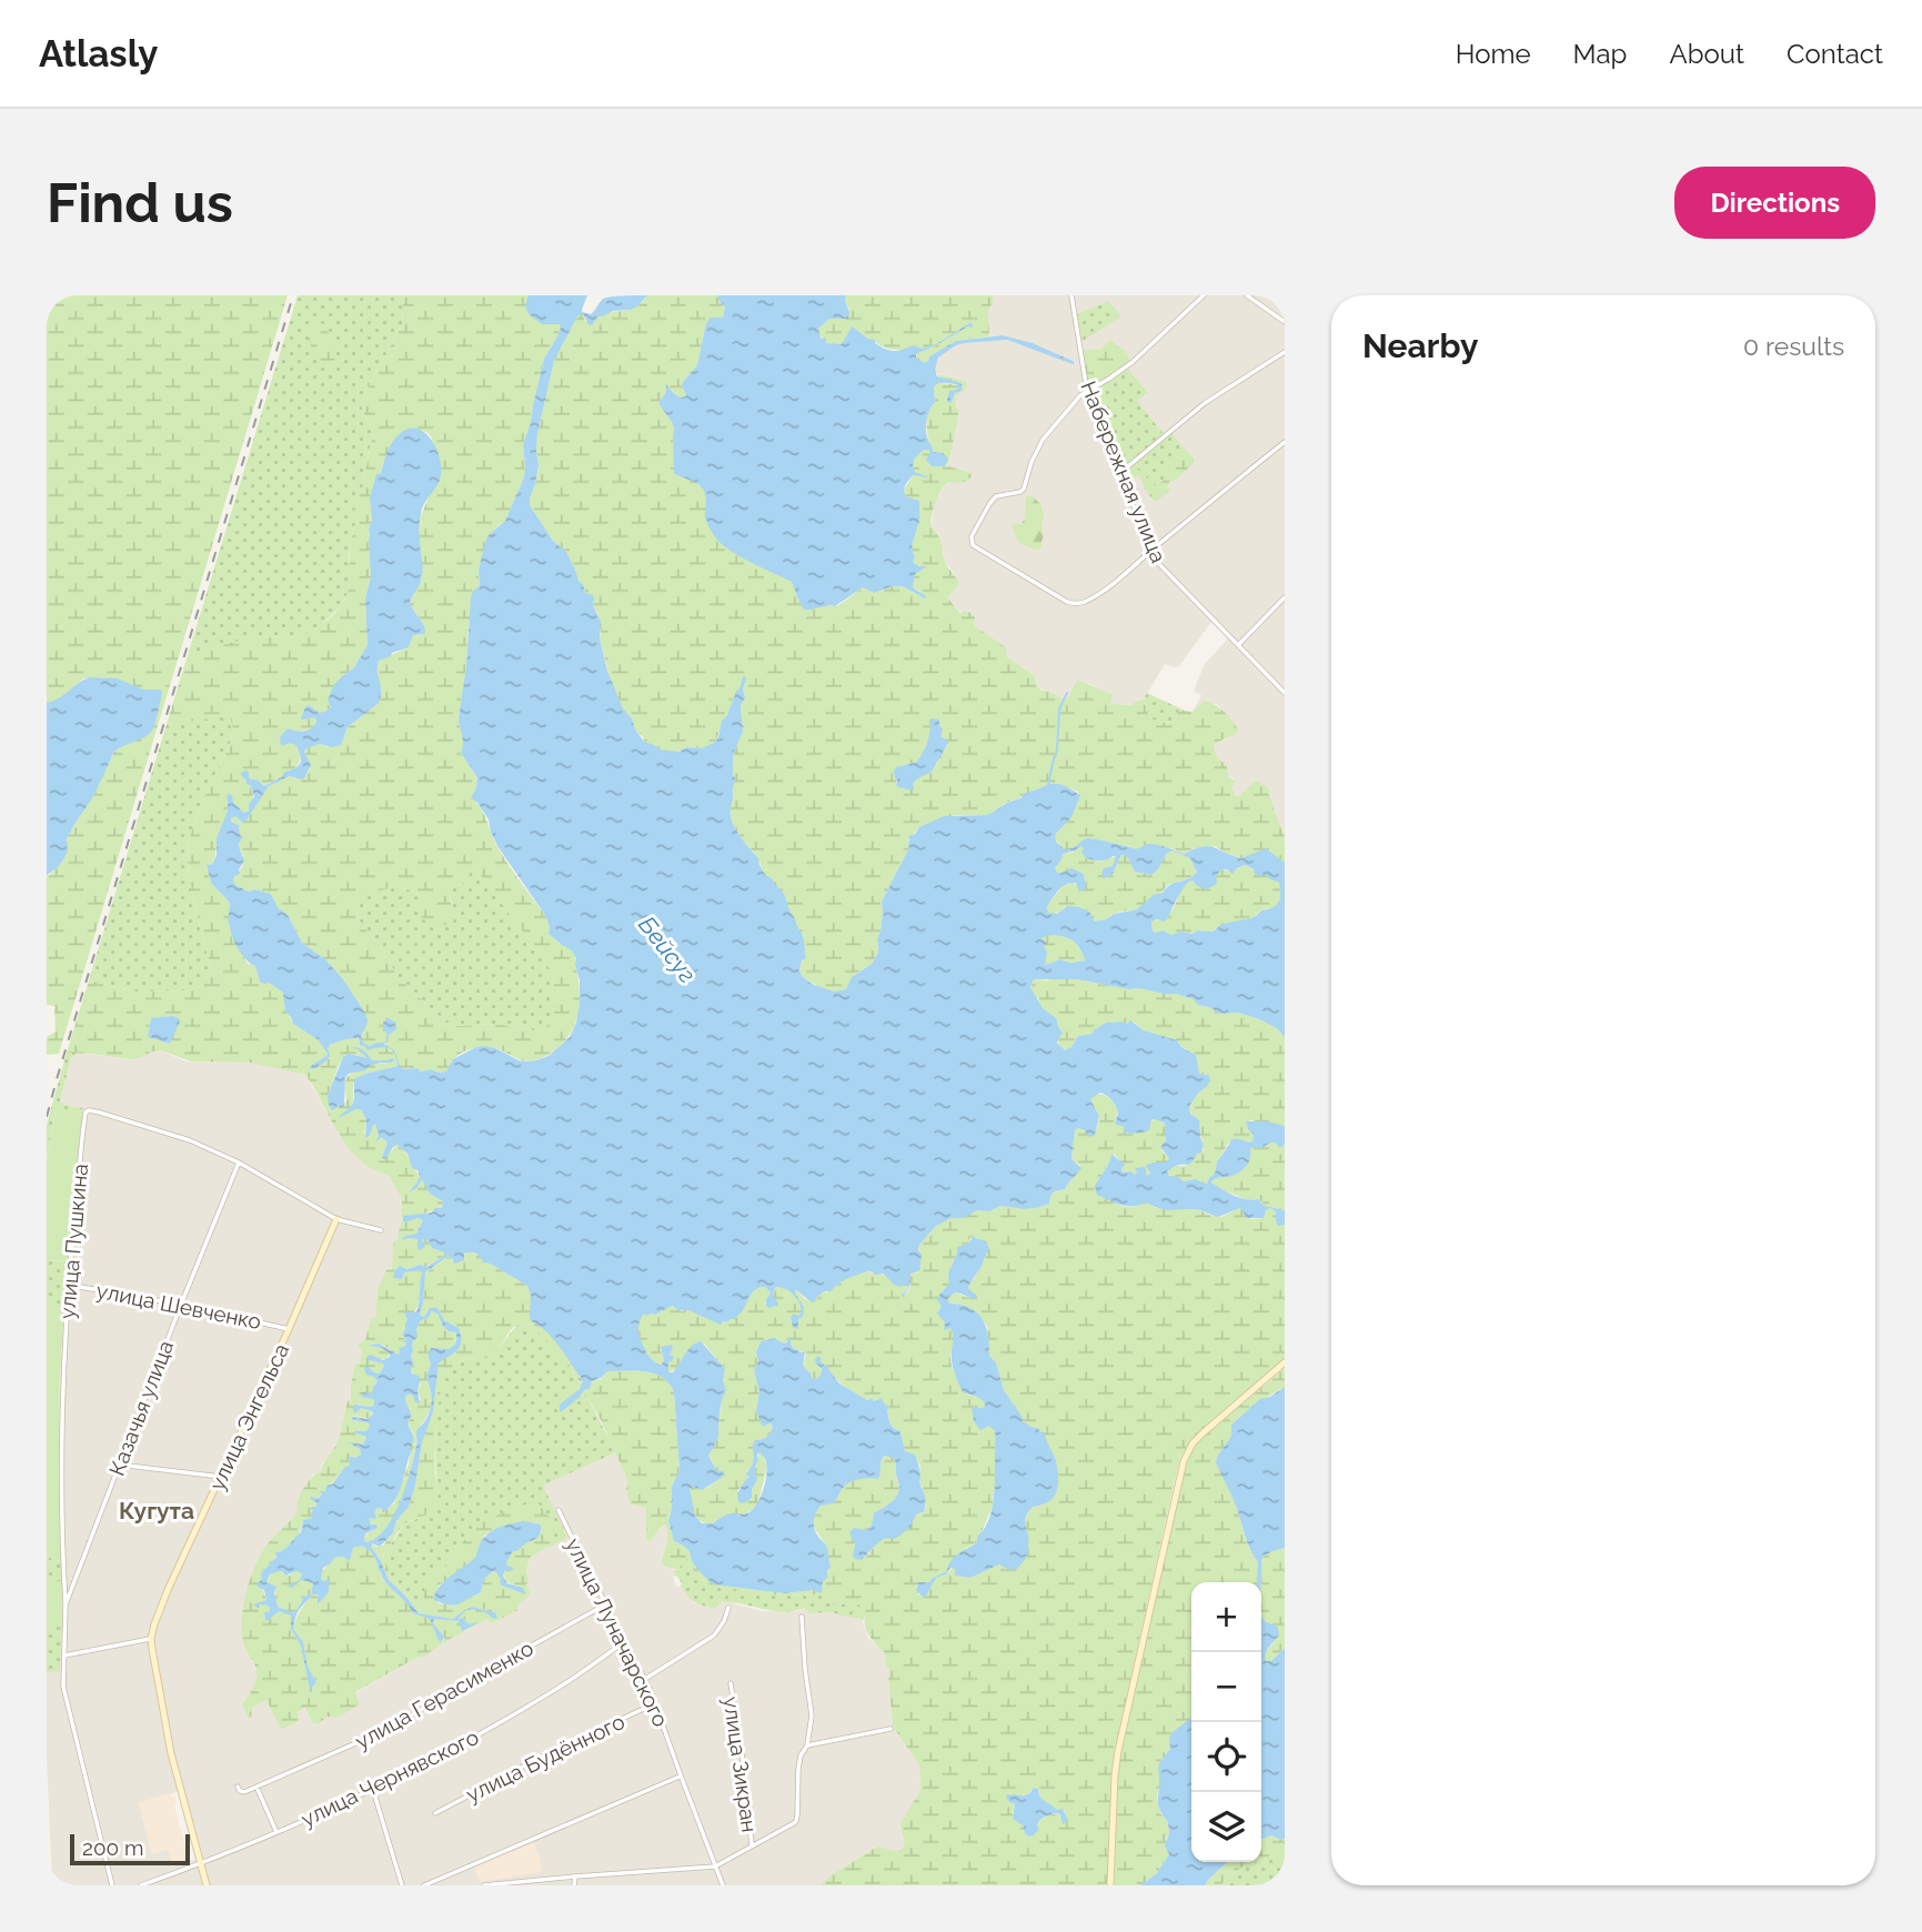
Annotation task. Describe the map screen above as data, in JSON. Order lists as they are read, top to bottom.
{
  "streets": {
    "street": [
      "Набережная улица",
      "улица Пушкина",
      "улица Шевченко",
      "Казачья улица",
      "улица Энгельса",
      "улица Луначарского",
      "улица Герасименко",
      "улица Будённого",
      "улица Зикран",
      "улица Чернявского"
    ]
  },
  "crossings": [
    ["улица Пушкина", "улица Шевченко"],
    ["улица Пушкина", "Казачья улица"],
    ["улица Шевченко", "Казачья улица"],
    ["улица Шевченко", "улица Энгельса"],
    ["улица Энгельса", "улица Чернявского"],
    ["улица Луначарского", "улица Герасименко"],
    ["улица Луначарского", "улица Будённого"],
    ["улица Луначарского", "улица Чернявского"]
  ],
  "districts": ["Кугута"],
  "water": ["Бейсуг"],
  "scale_bar": "200 m",
  "page": {
    "header": "Atlasly",
    "nav": [
      "Home",
      "Map",
      "About",
      "Contact"
    ],
    "buttons": "Directions",
    "title": "Find us",
    "heading": ["Nearby", "0 results"],
    "map_buttons": ["+", "−"],
    "scale": "200 m"
  }
}
